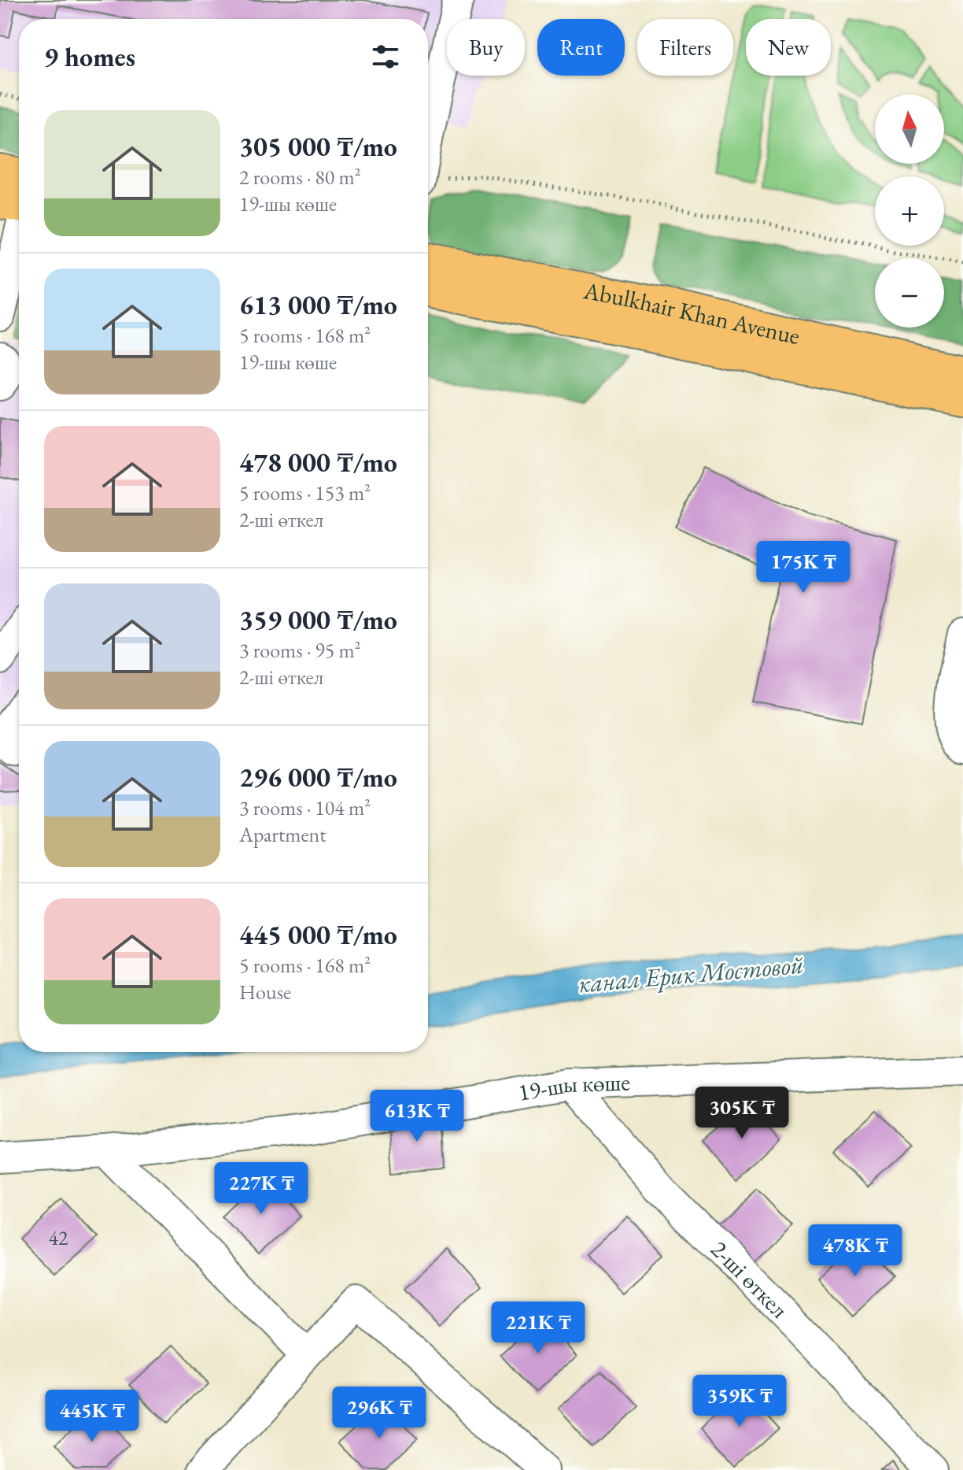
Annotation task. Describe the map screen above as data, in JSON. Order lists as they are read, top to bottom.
{
  "streets": {
    "main road": ["Abulkhair Khan Avenue"],
    "street": ["19-шы көше", "2-шi өткел"]
  },
  "crossings": [
    ["19-шы көше", "2-шi өткел"]
  ],
  "water": ["канал Ерик Мостовой"],
  "house_numbers": ["42"],
  "north": "top",
  "page": {
    "chip": [
      "Buy",
      "Rent",
      "Filters",
      "New"
    ],
    "heading": "9 homes",
    "map_buttons": ["+", "−"],
    "list": [
      {
        "name": "305 000 ₸/mo",
        "note": "2 rooms · 80 m² · 19-шы көше"
      },
      {
        "name": "613 000 ₸/mo",
        "note": "5 rooms · 168 m² · 19-шы көше"
      },
      {
        "name": "478 000 ₸/mo",
        "note": "5 rooms · 153 m² · 2-шi өткел"
      },
      {
        "name": "359 000 ₸/mo",
        "note": "3 rooms · 95 m² · 2-шi өткел"
      },
      {
        "name": "296 000 ₸/mo",
        "note": "3 rooms · 104 m² · Apartment"
      },
      {
        "name": "445 000 ₸/mo",
        "note": "5 rooms · 168 m² · House"
      }
    ],
    "price": [
      "175K ₸",
      "305K ₸",
      "613K ₸",
      "227K ₸",
      "478K ₸",
      "221K ₸",
      "359K ₸",
      "296K ₸",
      "445K ₸"
    ]
  }
}
